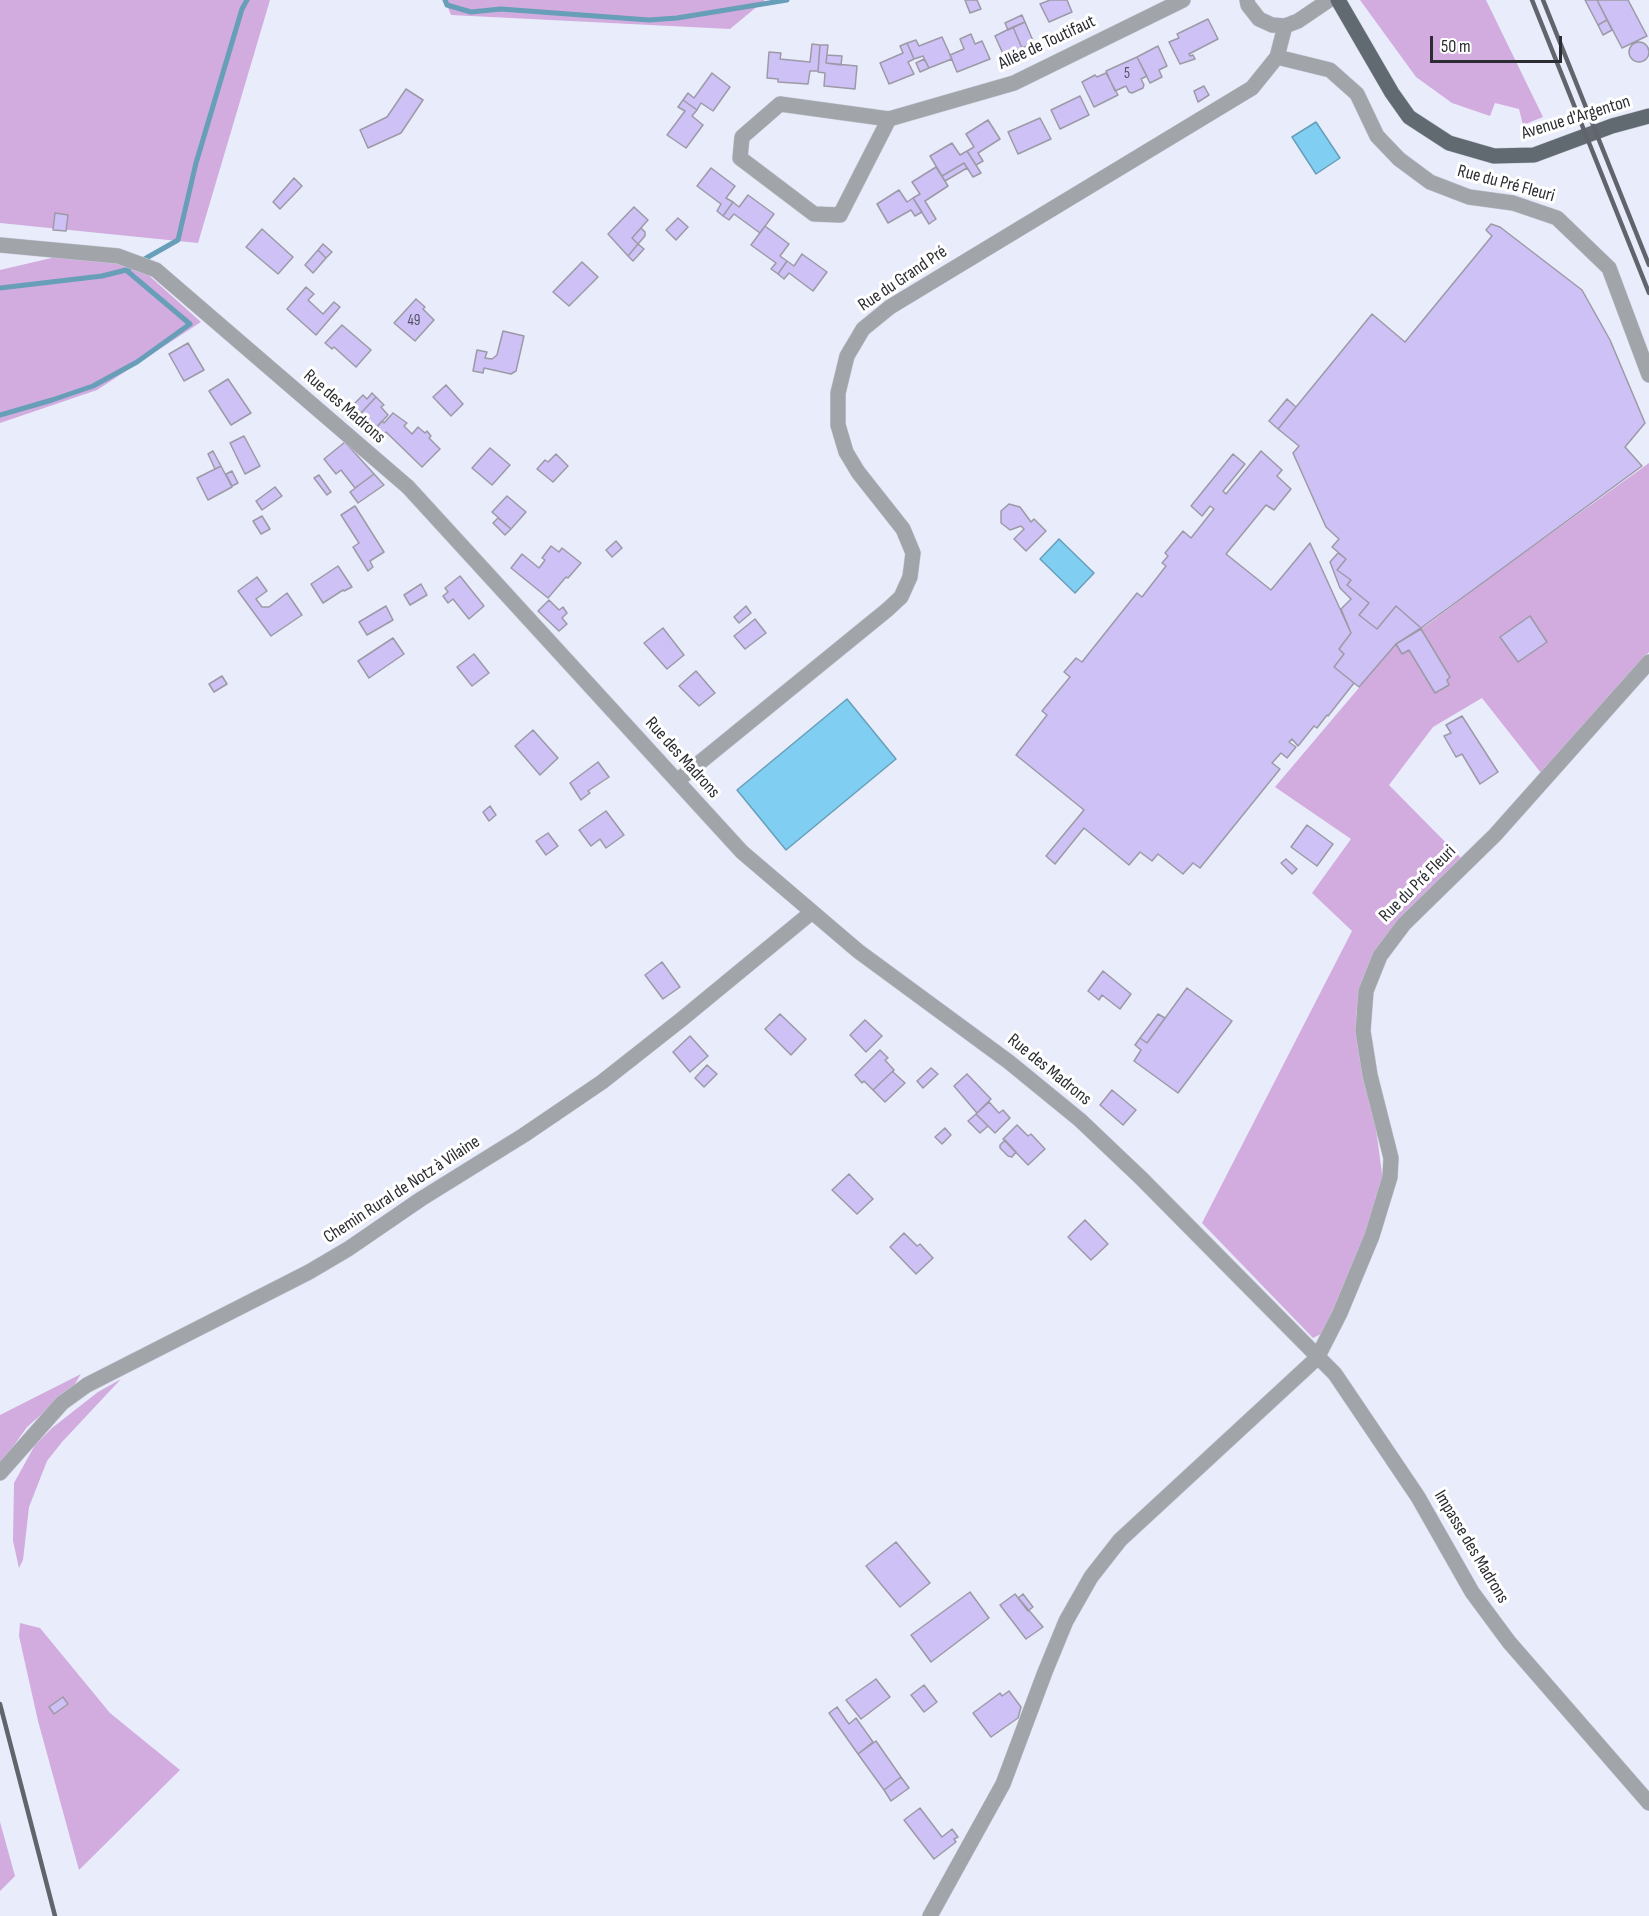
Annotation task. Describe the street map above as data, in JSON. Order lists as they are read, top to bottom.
{
  "streets": {
    "main road": ["Avenue d'Argenton"],
    "street": [
      "Allée de Toutifaut",
      "Rue du Pré Fleuri",
      "Rue du Grand Pré",
      "Rue des Madrons",
      "Chemin Rural de Notz à Vilaine",
      "Impasse des Madrons"
    ]
  },
  "crossings": [
    ["Rue du Pré Fleuri", "Rue du Grand Pré"],
    ["Rue du Pré Fleuri", "Rue des Madrons"],
    ["Rue du Pré Fleuri", "Impasse des Madrons"],
    ["Rue du Grand Pré", "Rue des Madrons"],
    ["Rue des Madrons", "Chemin Rural de Notz à Vilaine"],
    ["Rue des Madrons", "Impasse des Madrons"]
  ],
  "house_numbers": ["5", "49"],
  "scale_bar": "50 m"
}
